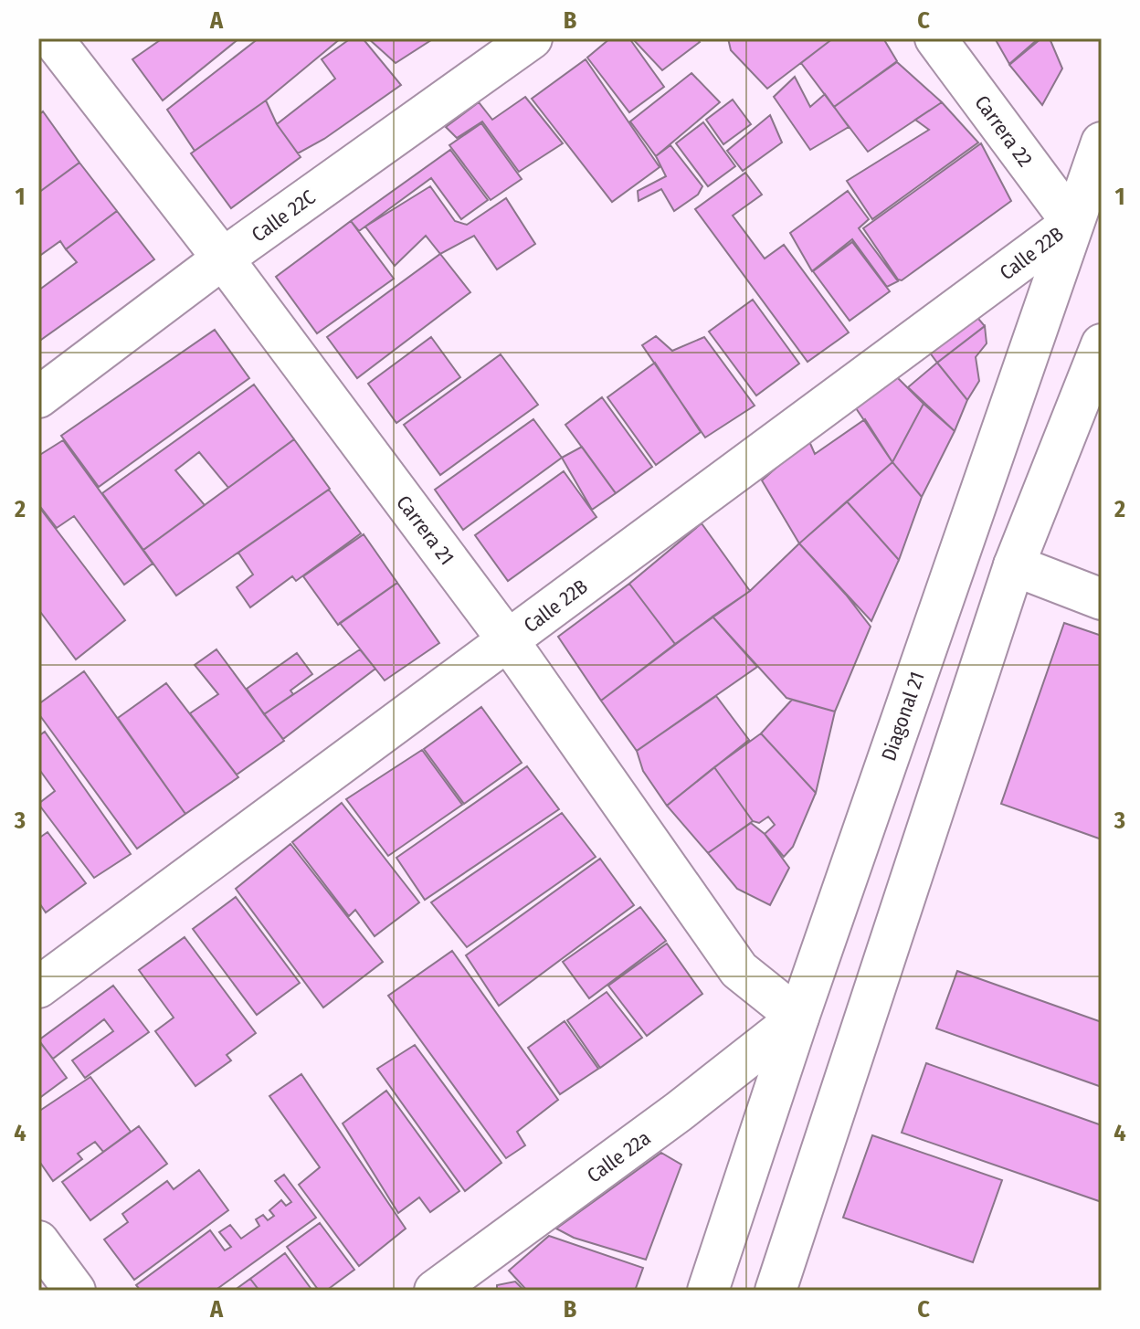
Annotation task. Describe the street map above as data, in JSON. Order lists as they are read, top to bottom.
{
  "streets": {
    "main road": [
      "Carrera 22",
      "Calle 22C",
      "Calle 22B",
      "Carrera 21",
      "Diagonal 21",
      "Calle 22a"
    ]
  },
  "crossings": [
    ["Carrera 22", "Calle 22B"],
    ["Carrera 22", "Diagonal 21"],
    ["Calle 22C", "Carrera 21"],
    ["Calle 22B", "Carrera 21"],
    ["Calle 22B", "Diagonal 21"],
    ["Carrera 21", "Diagonal 21"],
    ["Carrera 21", "Calle 22a"],
    ["Diagonal 21", "Calle 22a"]
  ],
  "grid": {
    "columns": ["A", "B", "C"],
    "rows": [
      "1",
      "2",
      "3",
      "4"
    ]
  }
}
